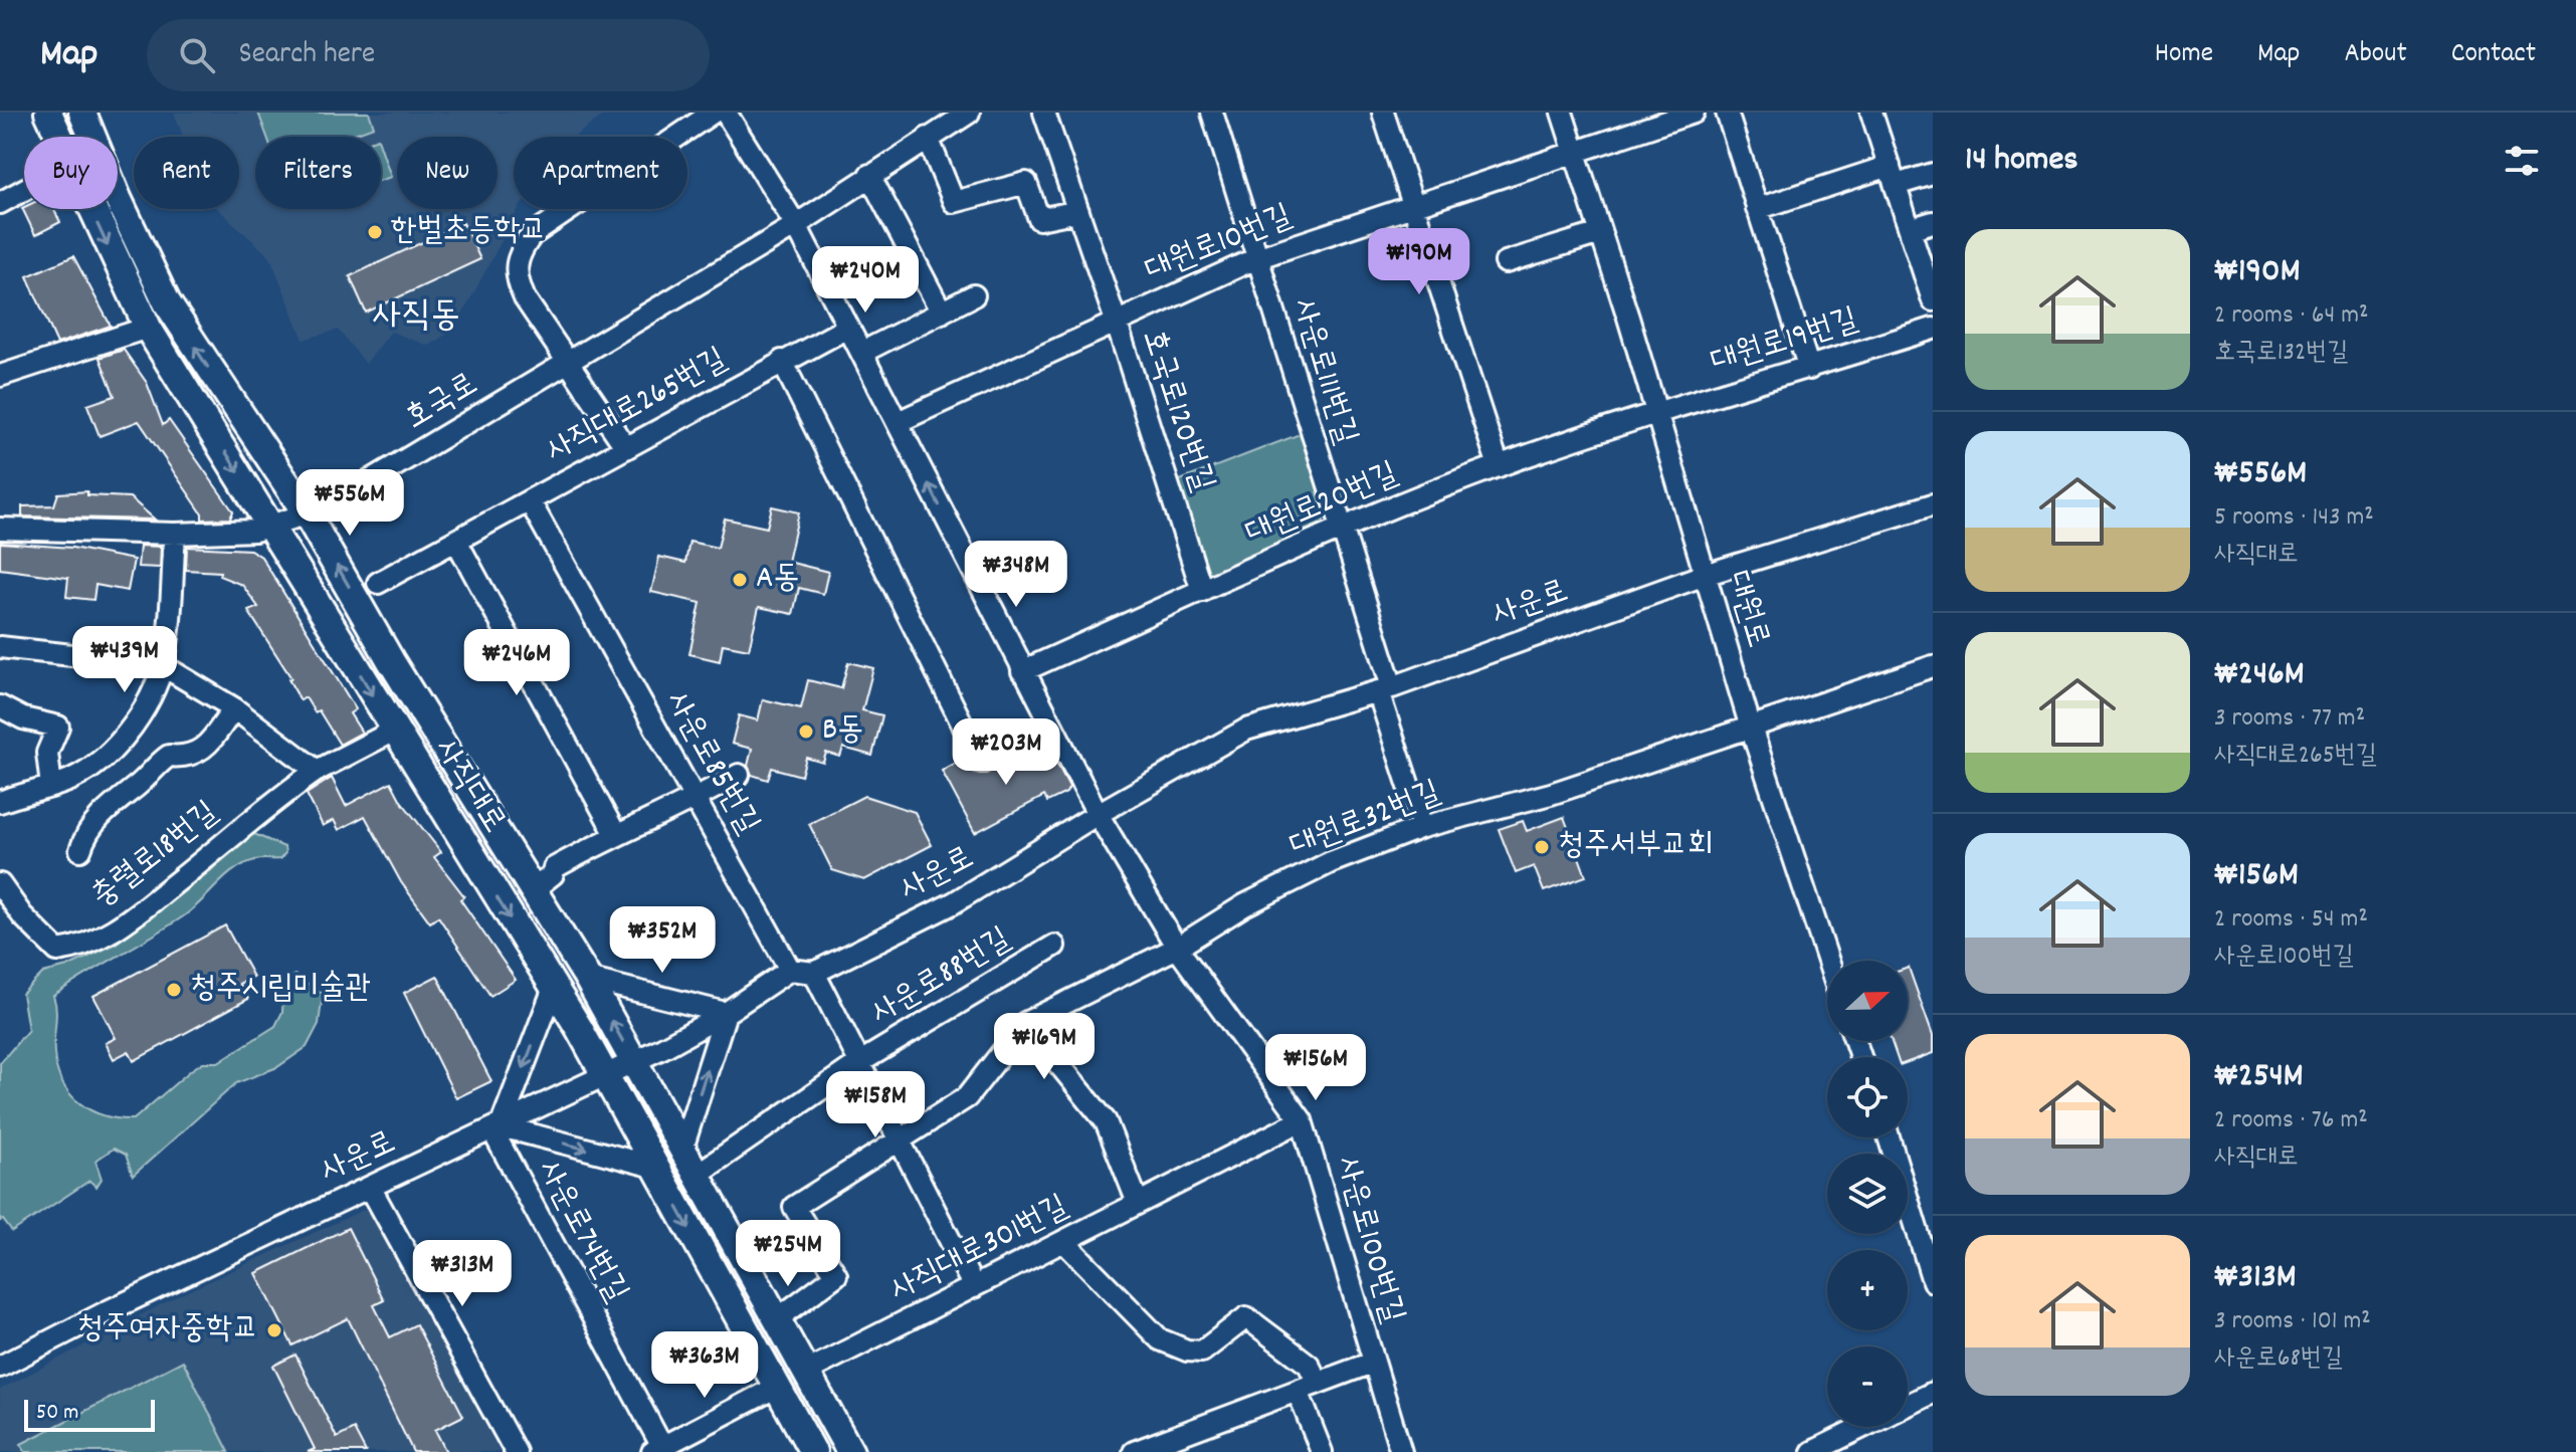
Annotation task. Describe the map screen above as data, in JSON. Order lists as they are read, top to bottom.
{
  "streets": {
    "main road": ["사직대로"],
    "street": [
      "대원로10번길",
      "대원로19번길",
      "사운로111번길",
      "호국로",
      "사직대로265번길",
      "호국로120번길",
      "대원로20번길",
      "사운로",
      "대원로",
      "사운로85번길",
      "대원로32번길",
      "충렬로18번길",
      "사운로88번길",
      "사운로74번길",
      "사운로100번길",
      "사직대로301번길"
    ]
  },
  "crossings": [
    ["대원로10번길", "사운로111번길"],
    ["대원로10번길", "호국로120번길"],
    ["대원로10번길", "대원로"],
    ["대원로10번길", "사운로100번길"],
    ["대원로19번길", "대원로20번길"],
    ["대원로19번길", "대원로"],
    ["사운로111번길", "대원로20번길"],
    ["사운로111번길", "사운로"],
    ["사운로111번길", "대원로32번길"],
    ["호국로", "사직대로"],
    ["호국로", "사운로100번길"],
    ["사직대로265번길", "사운로85번길"],
    ["사직대로265번길", "사운로100번길"],
    ["호국로120번길", "대원로20번길"],
    ["대원로20번길", "대원로"],
    ["대원로20번길", "사운로100번길"],
    ["사운로", "대원로"],
    ["사운로", "사운로85번길"],
    ["사운로", "사직대로"],
    ["사운로", "사운로88번길"],
    ["사운로", "사운로74번길"],
    ["사운로", "사운로100번길"],
    ["대원로", "대원로32번길"],
    ["사직대로", "충렬로18번길"],
    ["사직대로", "사직대로301번길"],
    ["대원로32번길", "사운로88번길"],
    ["대원로32번길", "사운로100번길"],
    ["사운로88번길", "사직대로301번길"],
    ["사운로100번길", "사직대로301번길"]
  ],
  "districts": ["사직동"],
  "places": [
    "한벌초등학교",
    "A동",
    "B동",
    "청주서부교회",
    "청주시립미술관",
    "청주여자중학교"
  ],
  "scale_bar": "50 m",
  "north": "right",
  "page": {
    "header": "Map",
    "search": "Search here",
    "nav": [
      "Home",
      "Map",
      "About",
      "Contact"
    ],
    "heading": "14 homes",
    "chip": [
      "Buy",
      "Rent",
      "Filters",
      "New",
      "Apartment"
    ],
    "list": [
      {
        "name": "₩190M",
        "note": "2 rooms · 64 m² · 호국로132번길"
      },
      {
        "name": "₩556M",
        "note": "5 rooms · 143 m² · 사직대로"
      },
      {
        "name": "₩246M",
        "note": "3 rooms · 77 m² · 사직대로265번길"
      },
      {
        "name": "₩156M",
        "note": "2 rooms · 54 m² · 사운로100번길"
      },
      {
        "name": "₩254M",
        "note": "2 rooms · 76 m² · 사직대로"
      },
      {
        "name": "₩313M",
        "note": "3 rooms · 101 m² · 사운로68번길"
      }
    ],
    "price": [
      "₩190M",
      "₩240M",
      "₩556M",
      "₩348M",
      "₩439M",
      "₩246M",
      "₩203M",
      "₩352M",
      "₩169M",
      "₩156M",
      "₩158M",
      "₩254M",
      "₩313M",
      "₩363M"
    ],
    "map_buttons": ["+", "−"],
    "scale": "50 m"
  }
}
